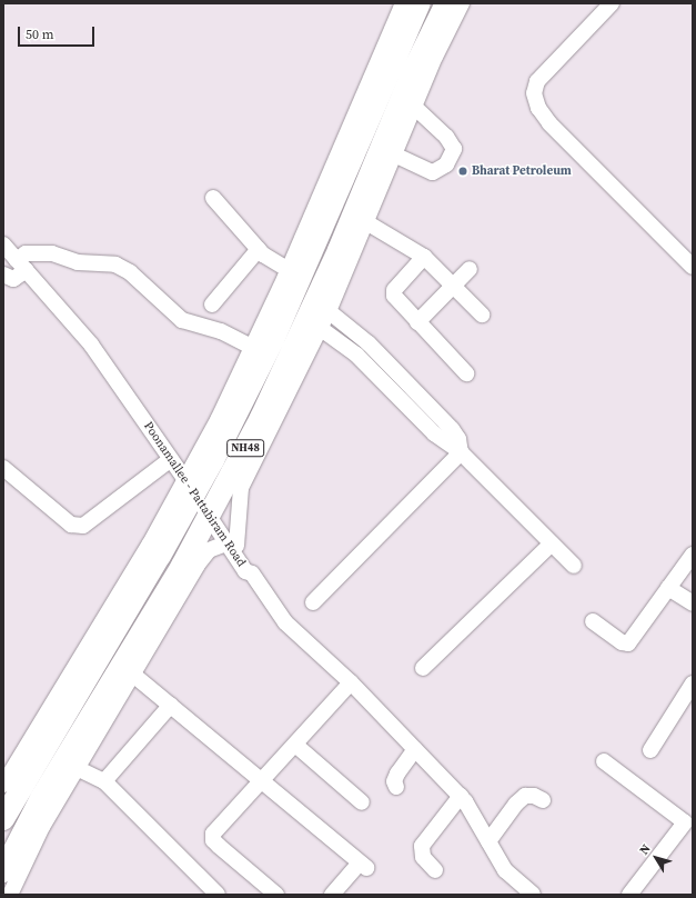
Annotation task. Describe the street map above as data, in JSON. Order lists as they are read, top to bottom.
{
  "streets": {
    "highway": ["NH48"],
    "street": ["Poonamallee - Pattabiram Road"]
  },
  "crossings": [
    ["NH48", "Poonamallee - Pattabiram Road"]
  ],
  "places": ["Bharat Petroleum"],
  "scale_bar": "50 m",
  "north": "top left"
}
